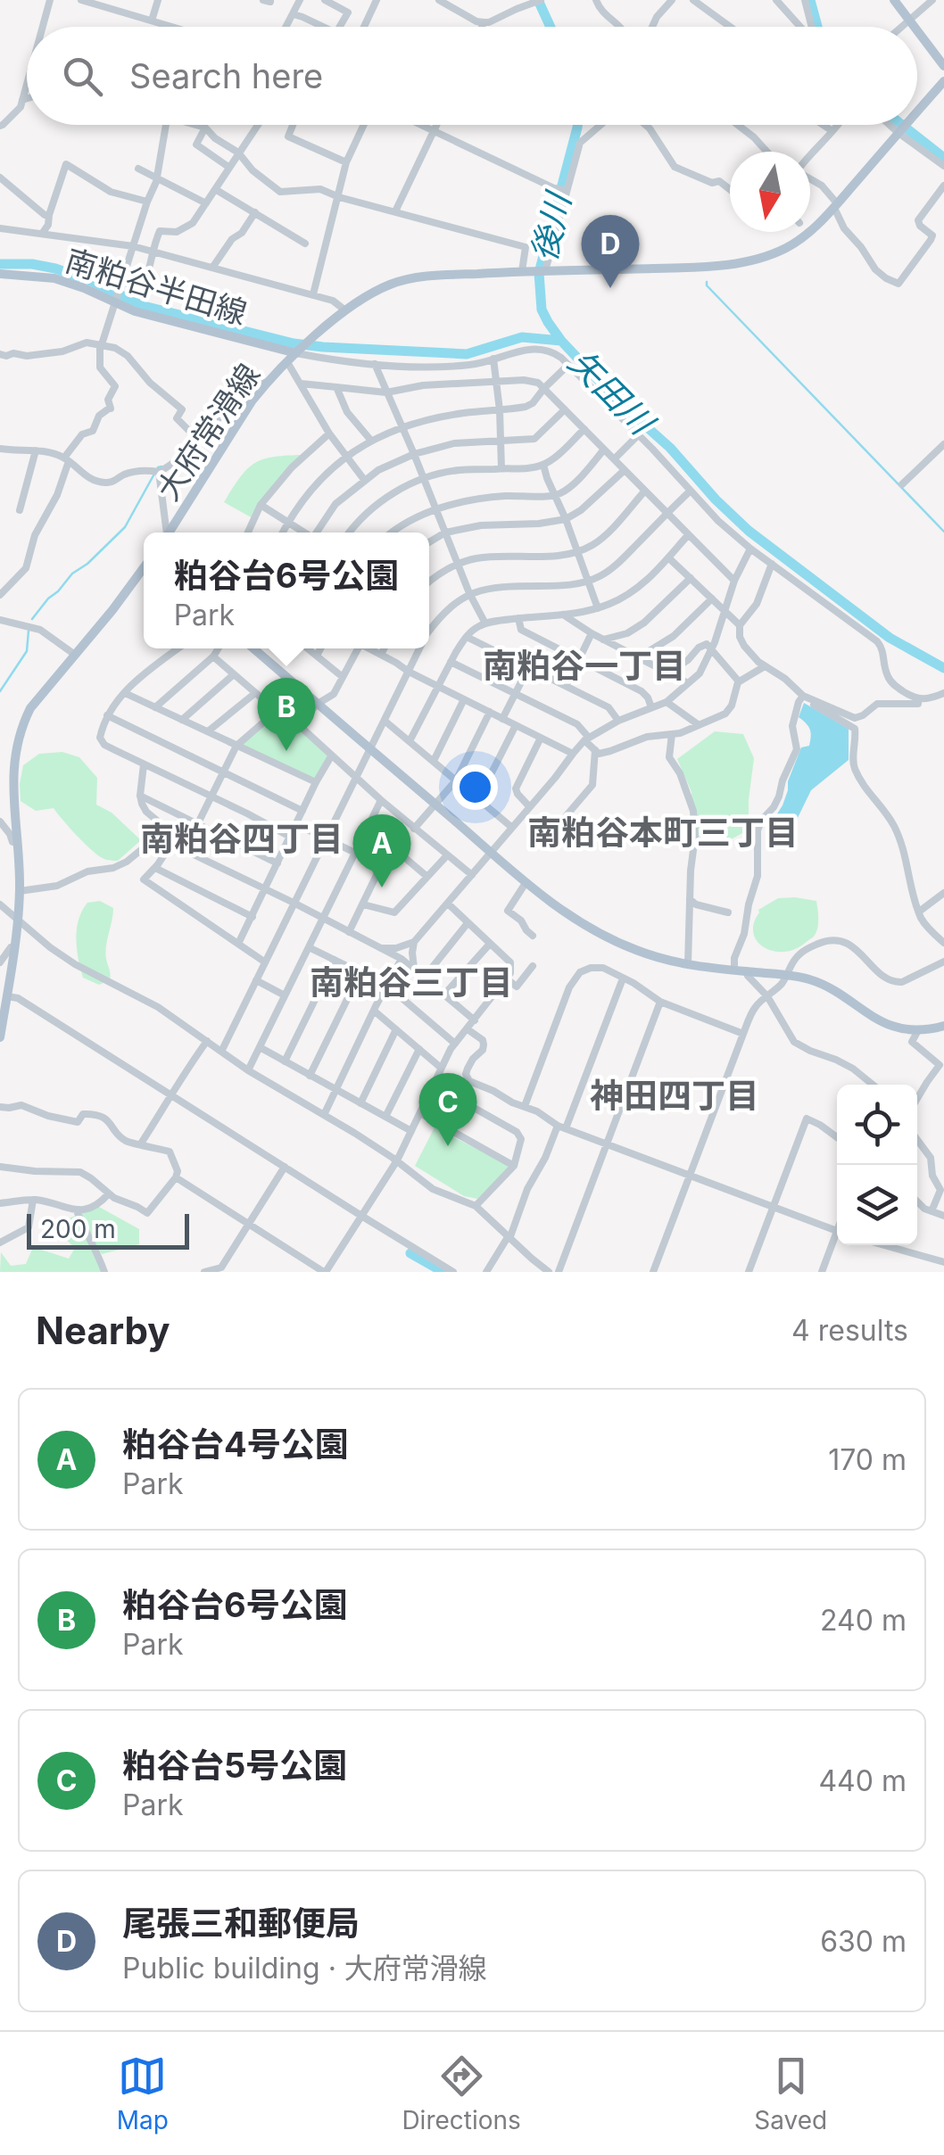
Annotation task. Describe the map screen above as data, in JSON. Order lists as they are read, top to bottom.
{
  "streets": {
    "main road": ["南粕谷半田線", "大府常滑線"]
  },
  "crossings": [
    ["南粕谷半田線", "大府常滑線"]
  ],
  "districts": [
    "南粕谷一丁目",
    "南粕谷本町三丁目",
    "南粕谷四丁目",
    "南粕谷三丁目",
    "神田四丁目"
  ],
  "water": ["後川", "矢田川"],
  "scale_bar": "200 m",
  "north": "bottom",
  "page": {
    "search": "Search here",
    "pins": [
      "D",
      "B",
      "A",
      "C"
    ],
    "popup": ["粕谷台6号公園", "Park"],
    "scale": "200 m",
    "heading": ["Nearby", "4 results"],
    "list": [
      {
        "mark": "A",
        "name": "粕谷台4号公園",
        "note": "Park",
        "value": "170 m"
      },
      {
        "mark": "B",
        "name": "粕谷台6号公園",
        "note": "Park",
        "value": "240 m"
      },
      {
        "mark": "C",
        "name": "粕谷台5号公園",
        "note": "Park",
        "value": "440 m"
      },
      {
        "mark": "D",
        "name": "尾張三和郵便局",
        "note": "Public building · 大府常滑線",
        "value": "630 m"
      }
    ],
    "nav": ["Map", "Directions", "Saved"]
  }
}
